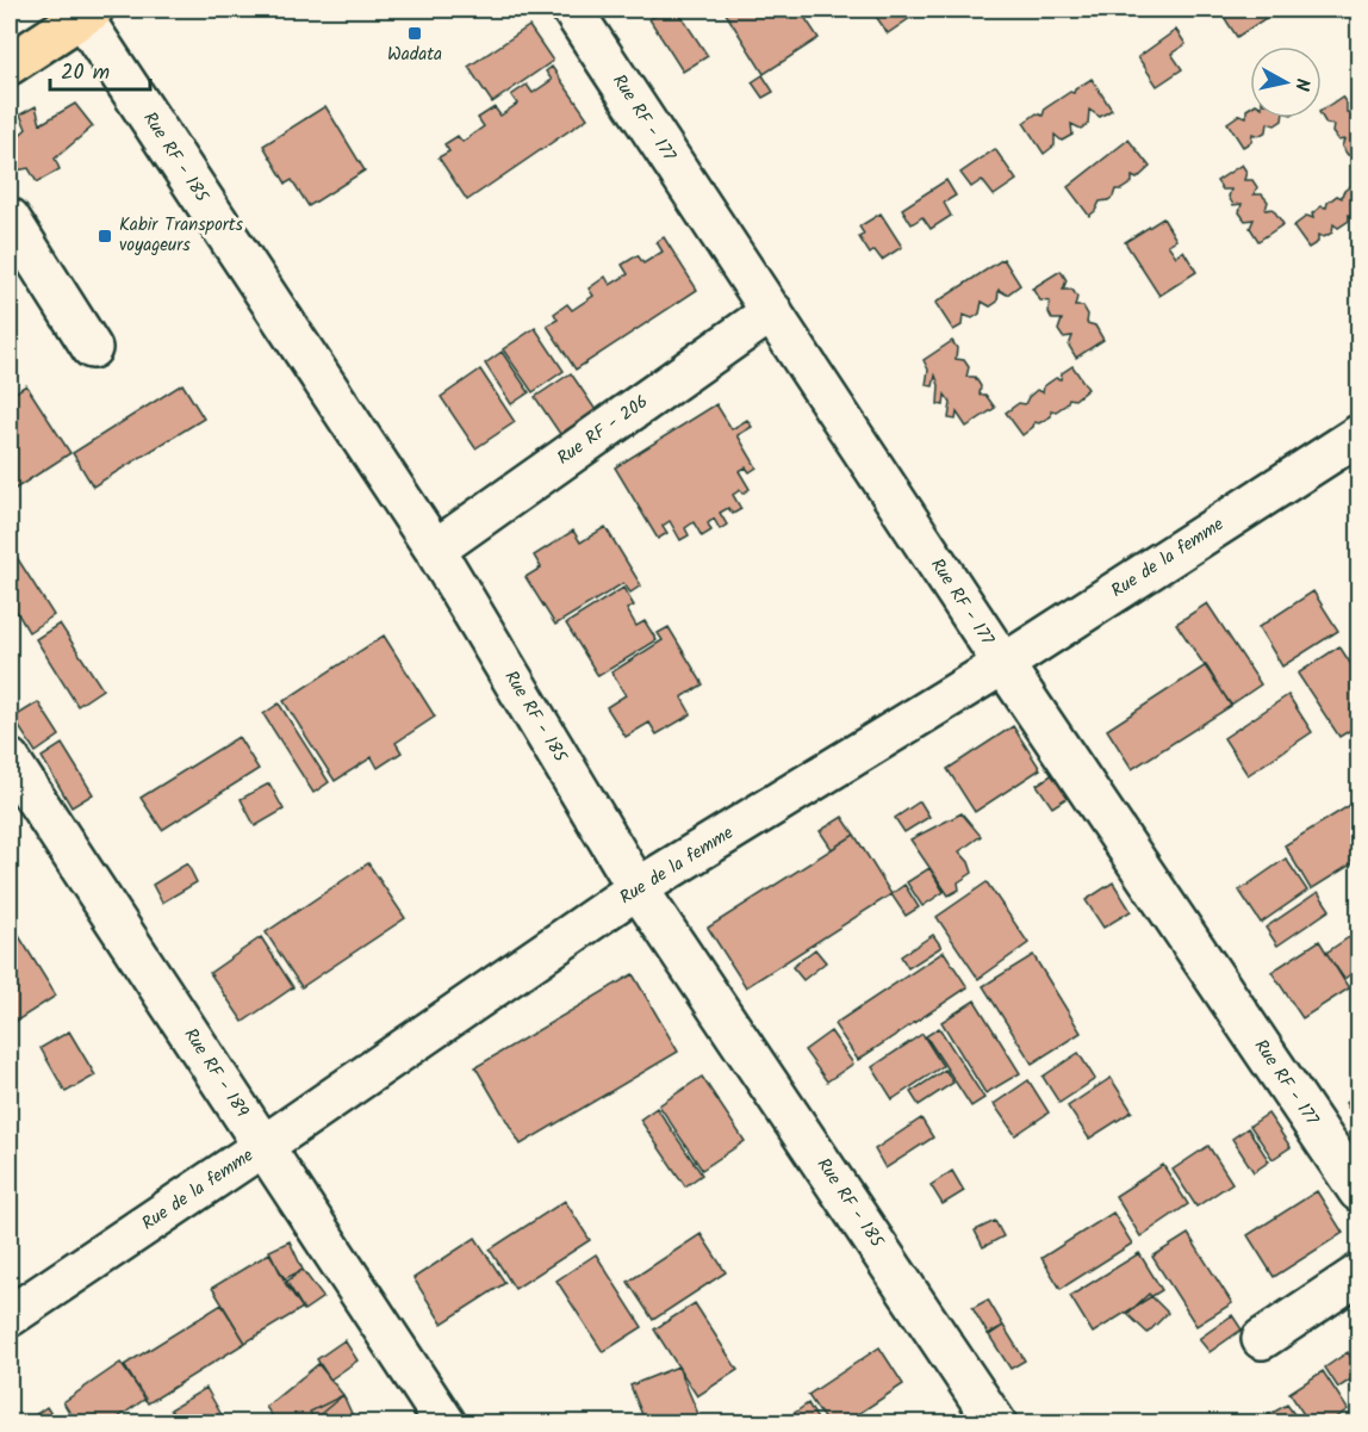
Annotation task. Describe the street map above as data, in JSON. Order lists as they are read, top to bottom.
{
  "streets": {
    "street": [
      "Rue RF - 177",
      "Rue RF - 185",
      "Rue RF - 206",
      "Rue de la femme",
      "Rue RF - 189"
    ]
  },
  "crossings": [
    ["Rue RF - 177", "Rue RF - 206"],
    ["Rue RF - 177", "Rue de la femme"],
    ["Rue RF - 185", "Rue RF - 206"],
    ["Rue RF - 185", "Rue de la femme"],
    ["Rue de la femme", "Rue RF - 189"]
  ],
  "places": {
    "transit": ["Wadata", "Kabir Transports voyageurs"]
  },
  "scale_bar": "20 m",
  "north": "right"
}
